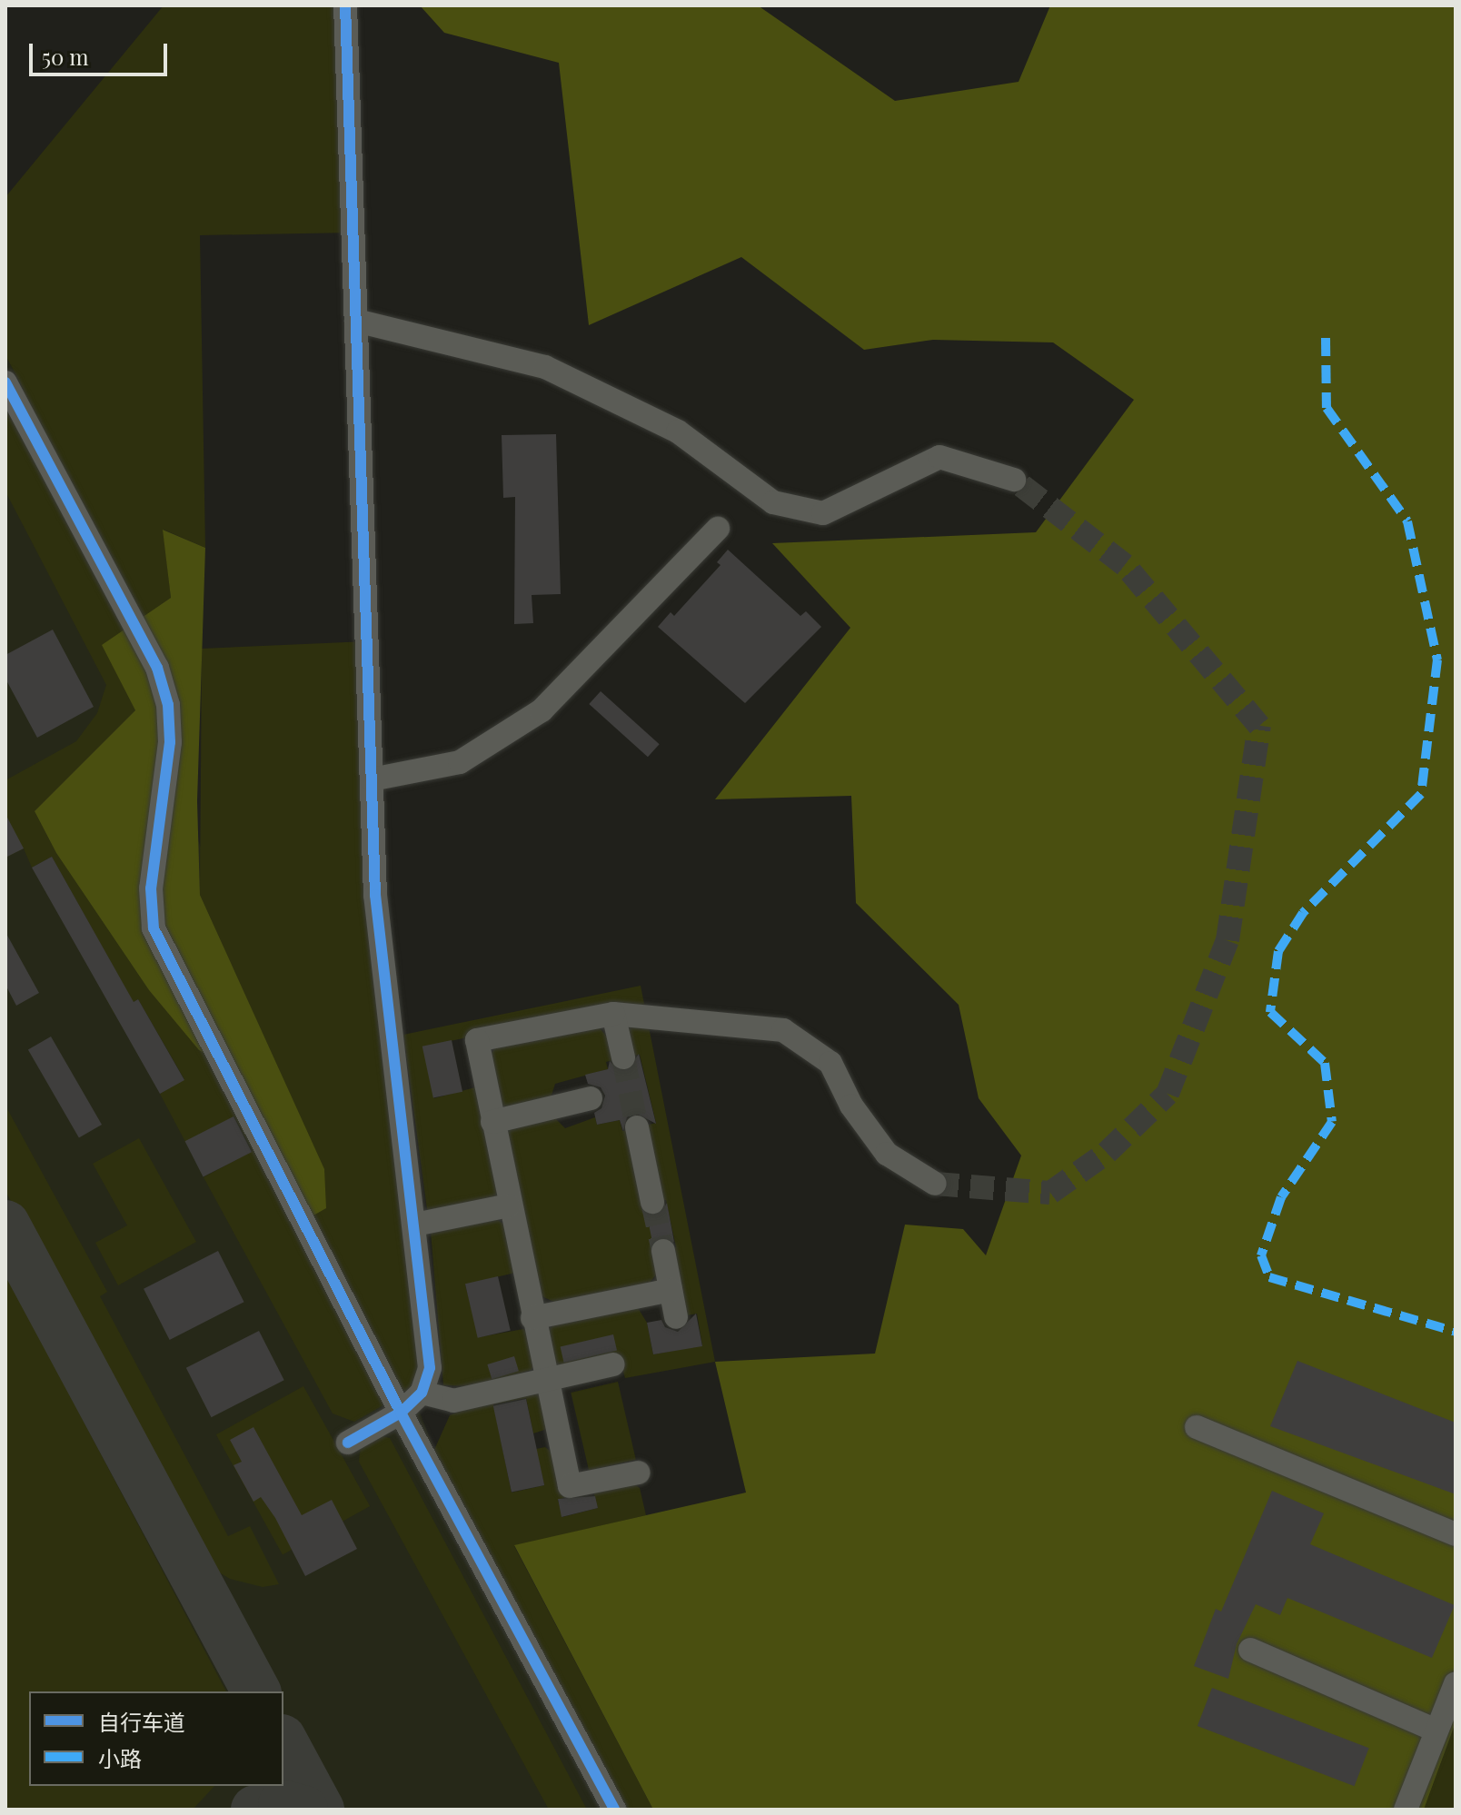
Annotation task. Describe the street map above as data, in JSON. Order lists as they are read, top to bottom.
{
  "legend": ["自行车道", "小路"],
  "scale_bar": "50 m"
}
